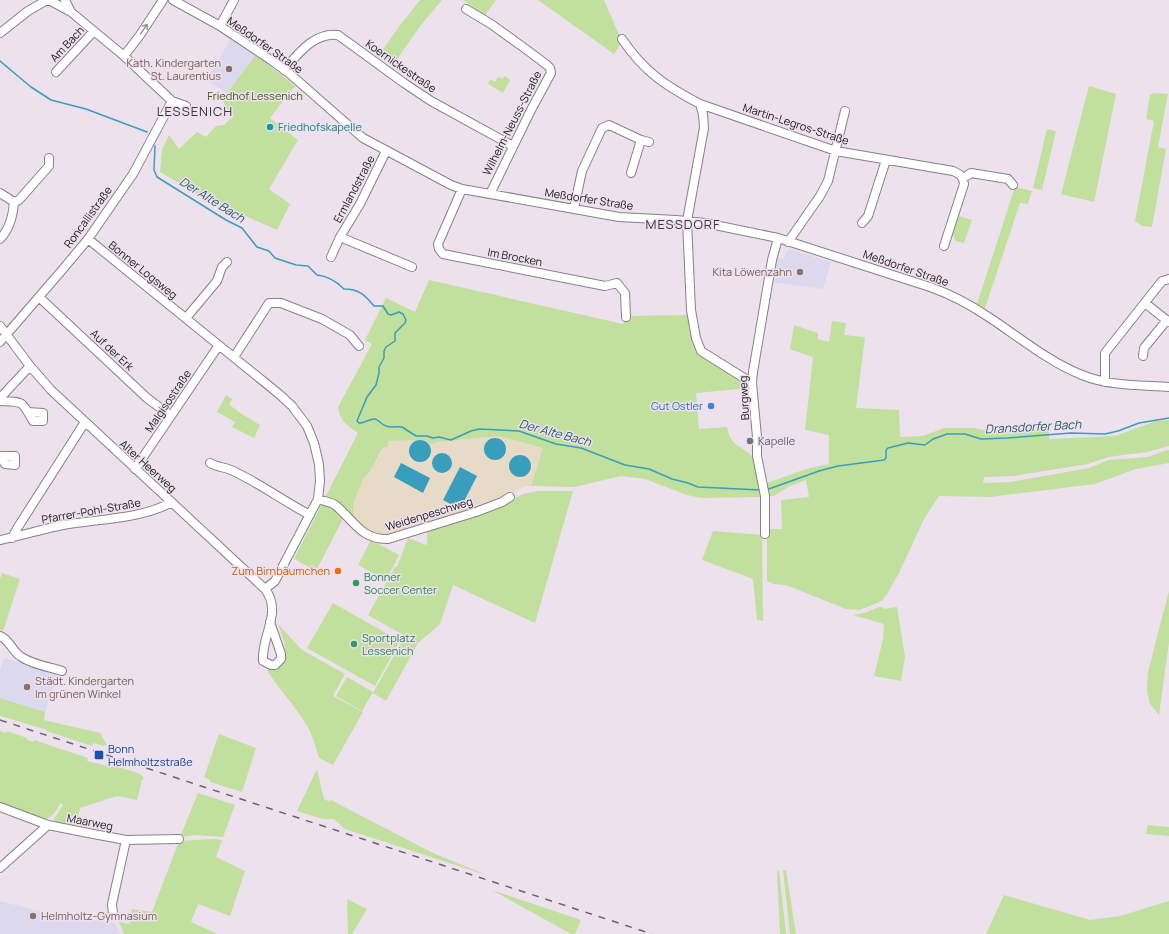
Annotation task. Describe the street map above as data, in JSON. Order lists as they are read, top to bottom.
{
  "streets": {
    "street": [
      "Am Bach",
      "Meßdorfer Straße",
      "Koernickestraße",
      "Wilhelm-Neuss-Straße",
      "Martin-Legros-Straße",
      "Ermlandstraße",
      "Roncallistraße",
      "Im Brocken",
      "Bonner Logsweg",
      "Auf der Erk",
      "Burgweg",
      "Malgisostraße",
      "Alter Heerweg",
      "Pfarrer-Pohl-Straße",
      "Weidenpeschweg",
      "Maarweg"
    ]
  },
  "crossings": [
    ["Meßdorfer Straße", "Koernickestraße"],
    ["Meßdorfer Straße", "Wilhelm-Neuss-Straße"],
    ["Meßdorfer Straße", "Ermlandstraße"],
    ["Meßdorfer Straße", "Im Brocken"],
    ["Meßdorfer Straße", "Burgweg"],
    ["Koernickestraße", "Wilhelm-Neuss-Straße"],
    ["Roncallistraße", "Bonner Logsweg"],
    ["Roncallistraße", "Auf der Erk"],
    ["Roncallistraße", "Alter Heerweg"],
    ["Bonner Logsweg", "Malgisostraße"],
    ["Bonner Logsweg", "Alter Heerweg"],
    ["Bonner Logsweg", "Weidenpeschweg"],
    ["Auf der Erk", "Malgisostraße"],
    ["Malgisostraße", "Alter Heerweg"],
    ["Alter Heerweg", "Pfarrer-Pohl-Straße"]
  ],
  "districts": ["LESSENICH", "MESSDORF"],
  "water": ["Der Alte Bach", "Dransdorfer Bach"],
  "parks": ["Friedhof Lessenich"],
  "places": {
    "other": [
      "Kath. Kindergarten St. Laurentius",
      "Friedhofskapelle",
      "Kita Löwenzahn",
      "Gut Ostler",
      "Kapelle",
      "Zum Birnbäumchen",
      "Bonner Soccer Center",
      "Sportplatz Lessenich",
      "Städt. Kindergarten Im grünen Winkel",
      "Helmholtz-Gymnasium"
    ],
    "transit": ["Bonn Helmholtzstraße"]
  }
}
